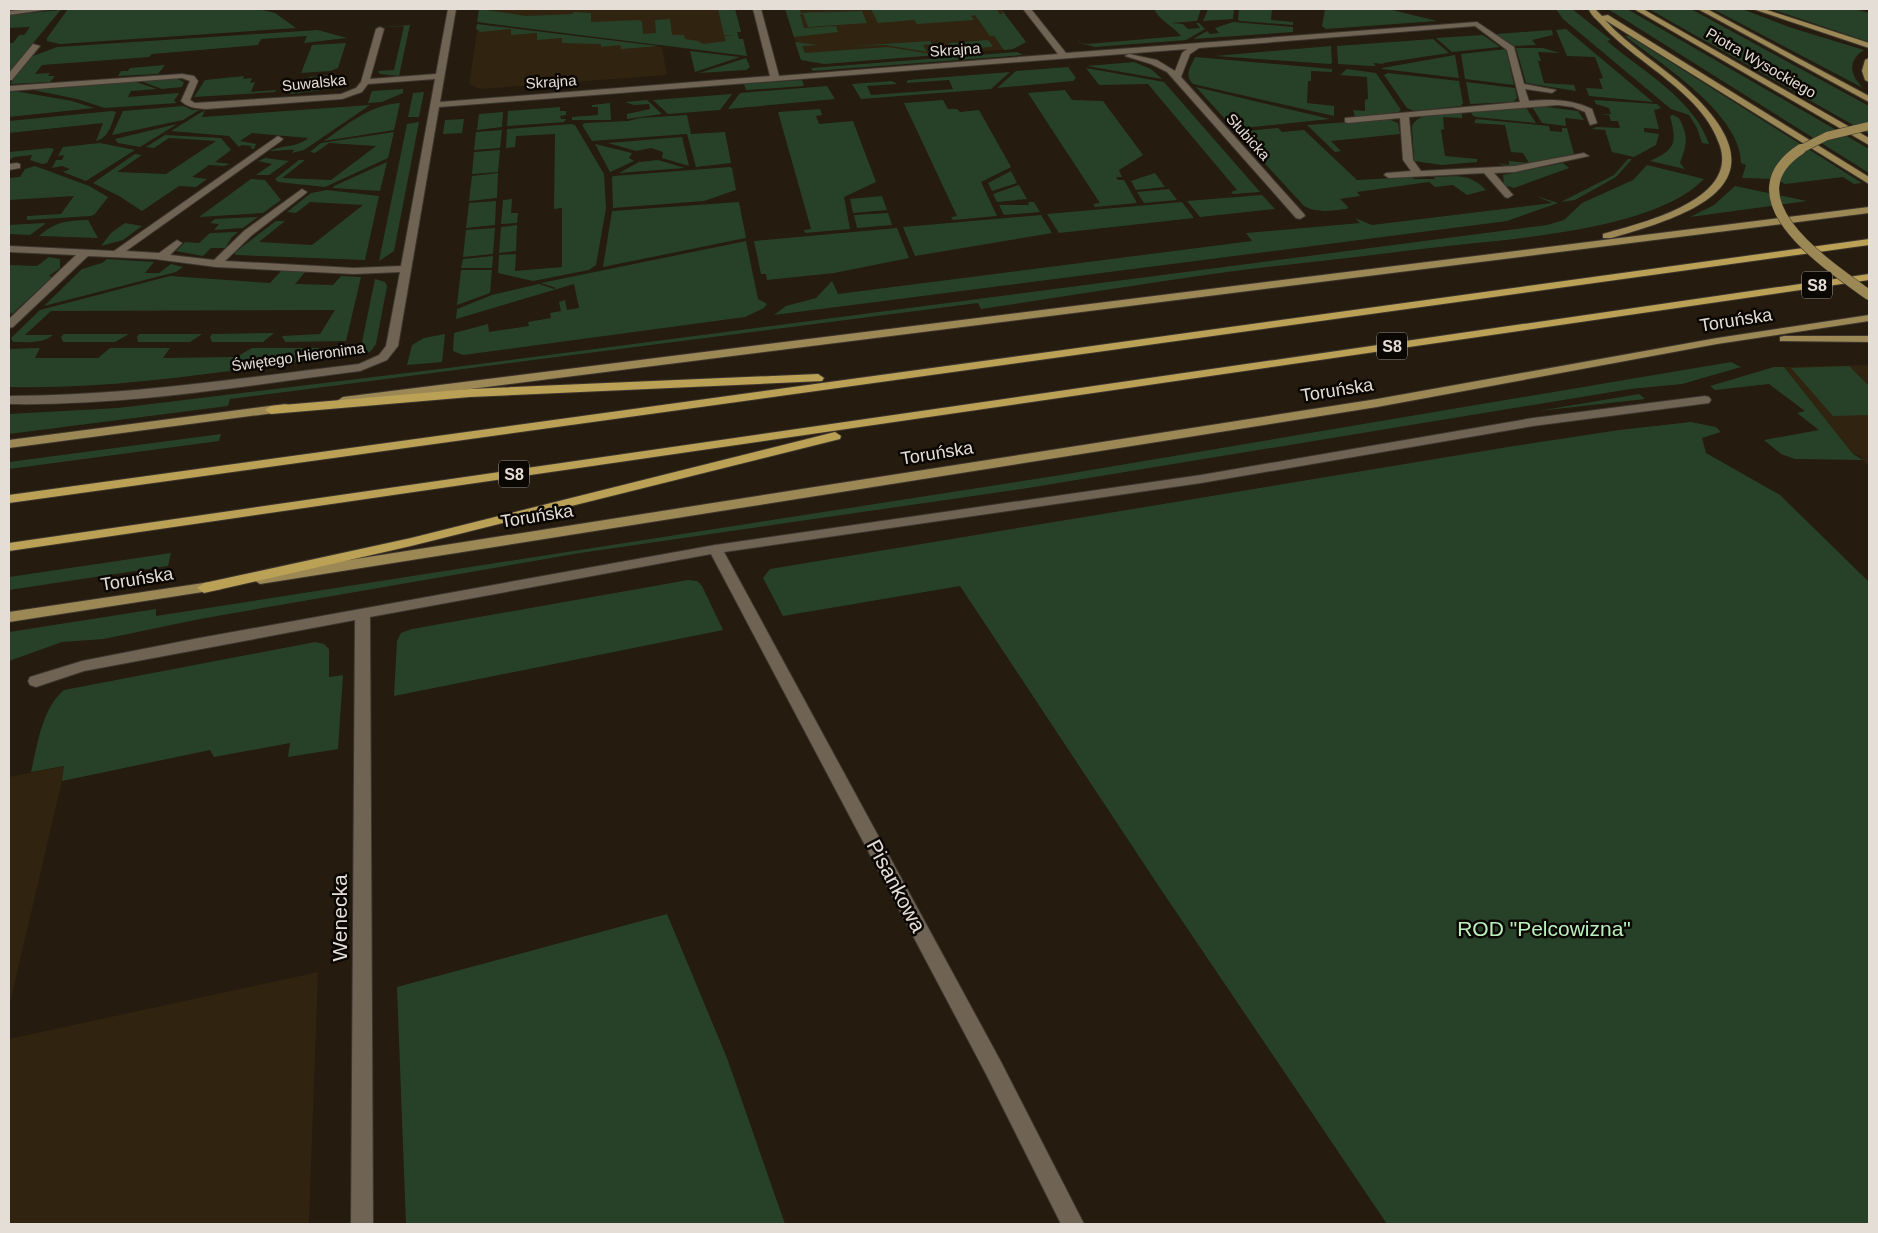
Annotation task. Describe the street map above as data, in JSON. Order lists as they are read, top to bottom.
{
  "streets": {
    "highway": ["S8", "Toruńska"],
    "main road": ["Piotra Wysockiego"],
    "street": [
      "Skrajna",
      "Suwalska",
      "Słubicka",
      "Świętego Hieronima",
      "Pisankowa",
      "Wenecka"
    ]
  },
  "crossings": [
    ["Skrajna", "Słubicka"],
    ["Skrajna", "Świętego Hieronima"],
    ["Suwalska", "Świętego Hieronima"]
  ],
  "parks": ["ROD \"Pelcowizna\""]
}
